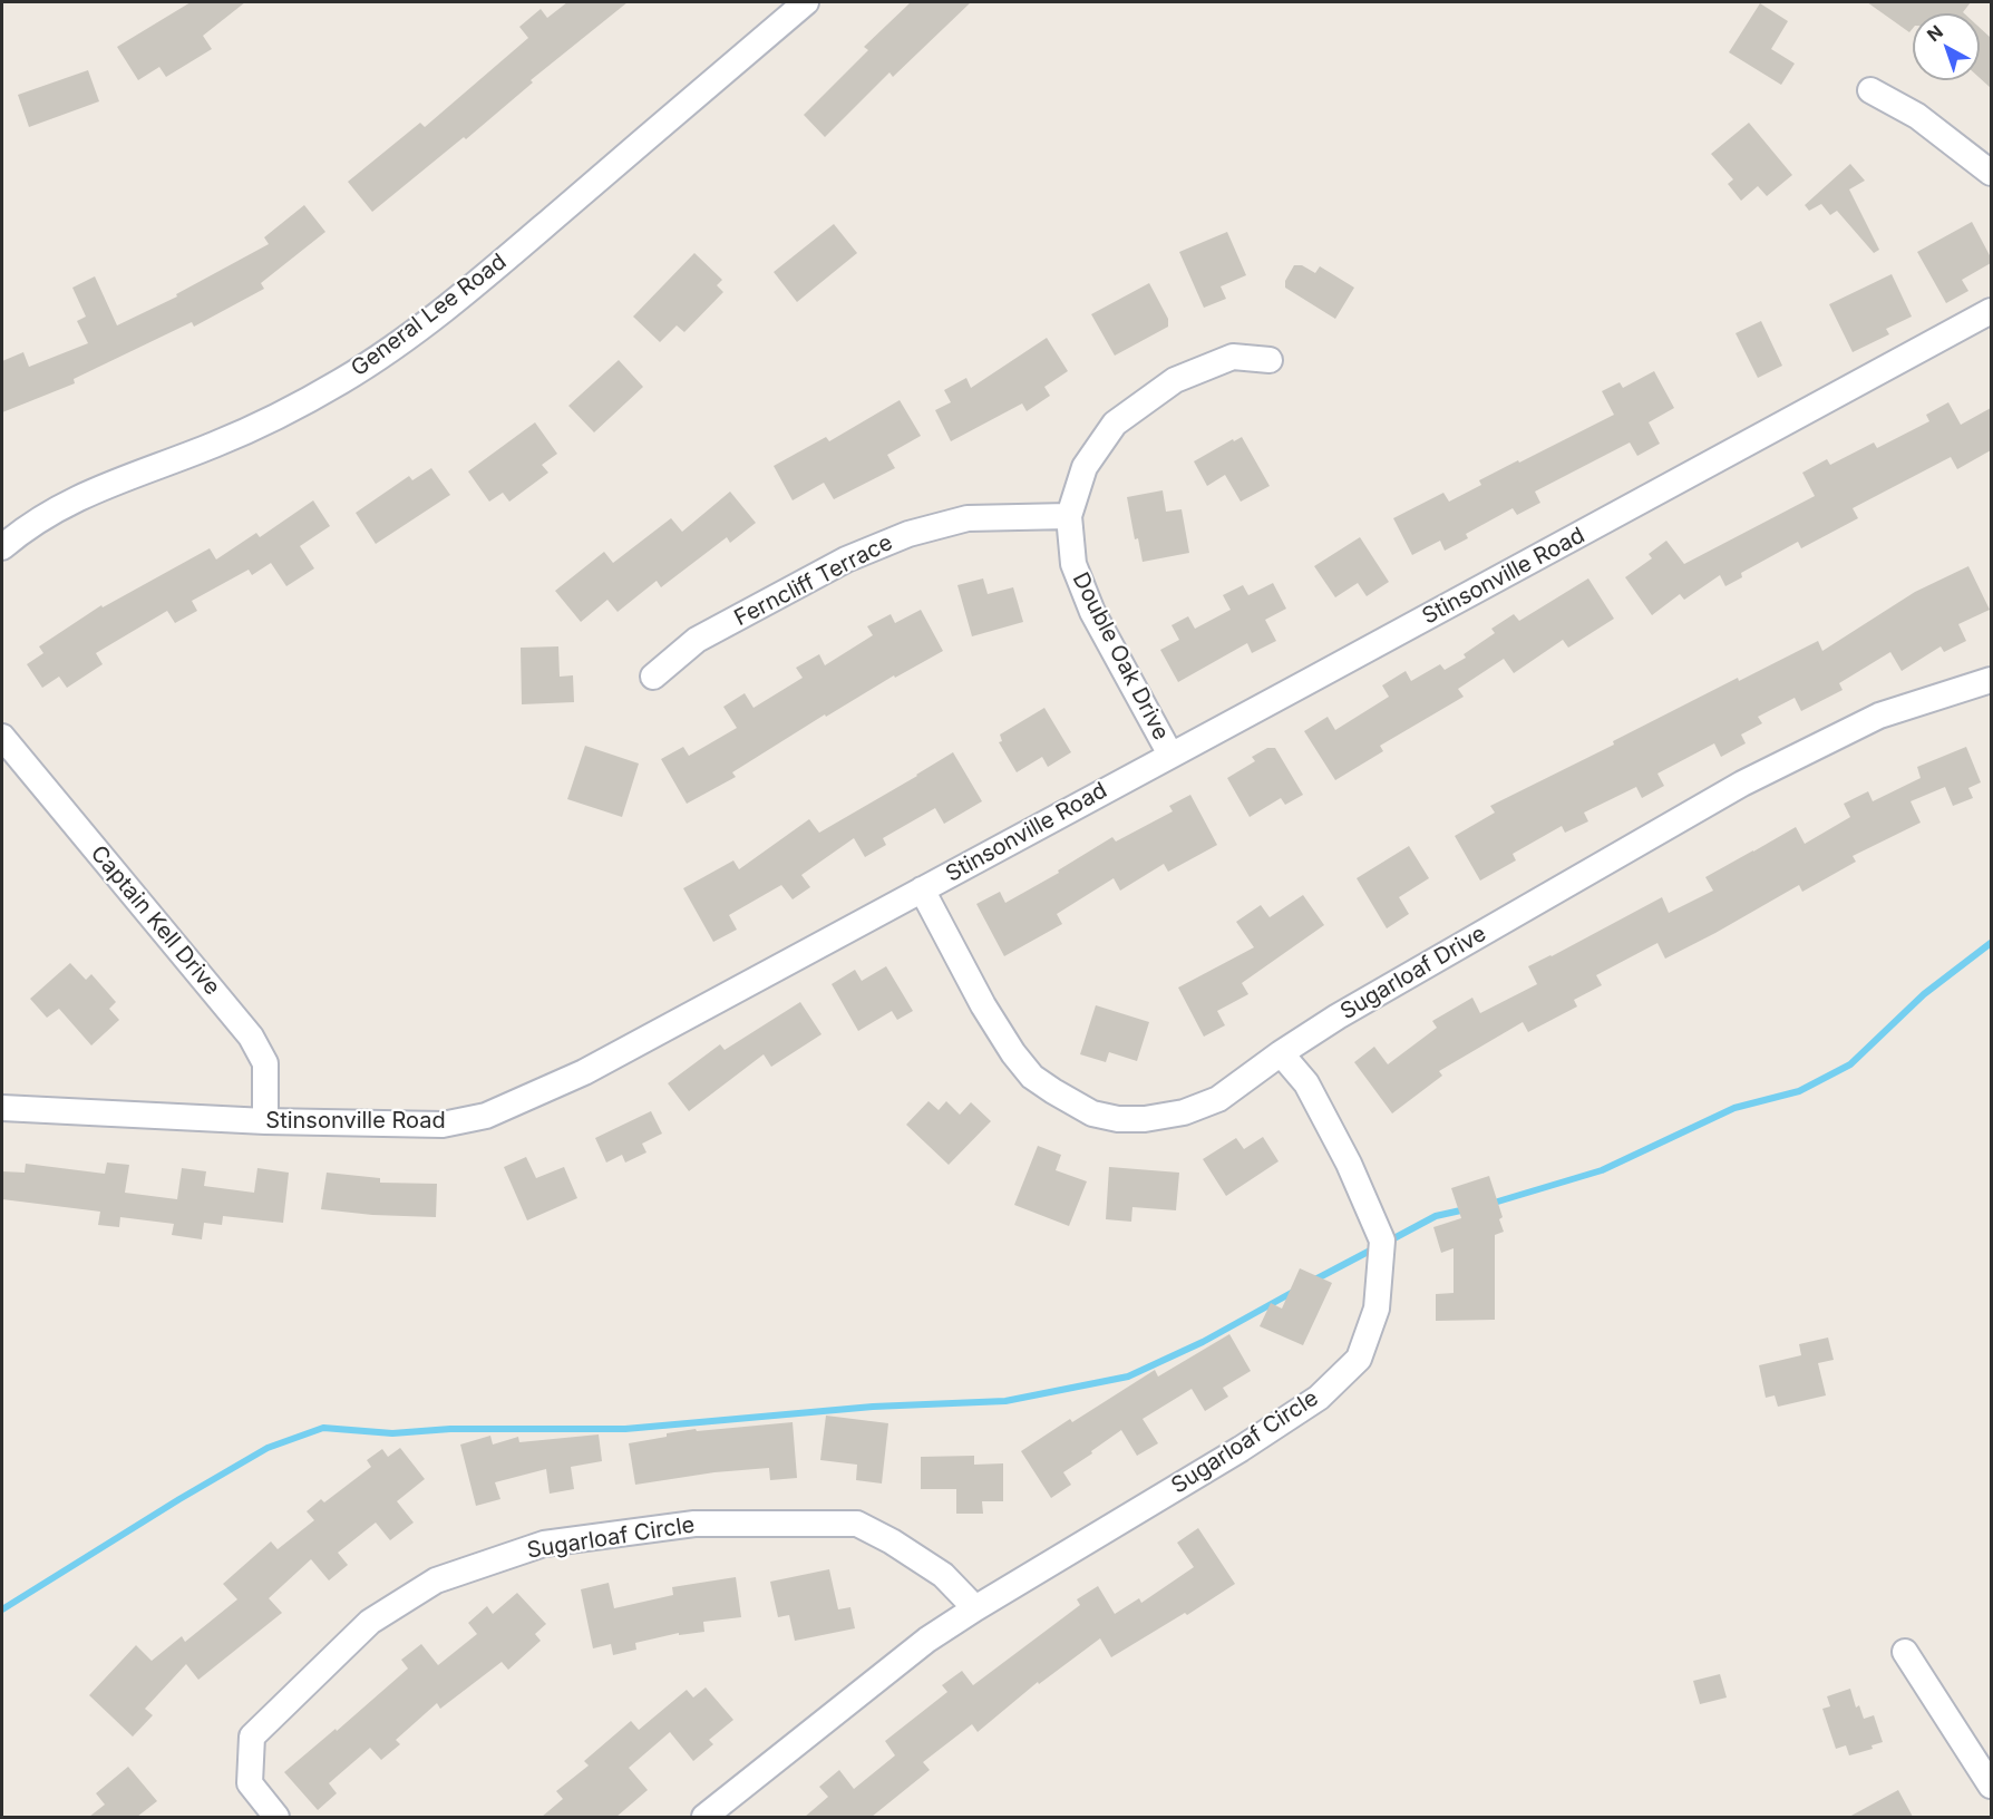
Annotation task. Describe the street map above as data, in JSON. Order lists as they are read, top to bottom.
{
  "streets": {
    "street": [
      "General Lee Road",
      "Stinsonville Road",
      "Ferncliff Terrace",
      "Double Oak Drive",
      "Captain Kell Drive",
      "Sugarloaf Drive",
      "Sugarloaf Circle"
    ]
  },
  "crossings": [
    ["Stinsonville Road", "Double Oak Drive"],
    ["Stinsonville Road", "Captain Kell Drive"],
    ["Stinsonville Road", "Sugarloaf Drive"],
    ["Ferncliff Terrace", "Double Oak Drive"],
    ["Sugarloaf Drive", "Sugarloaf Circle"]
  ],
  "north": "top left"
}
